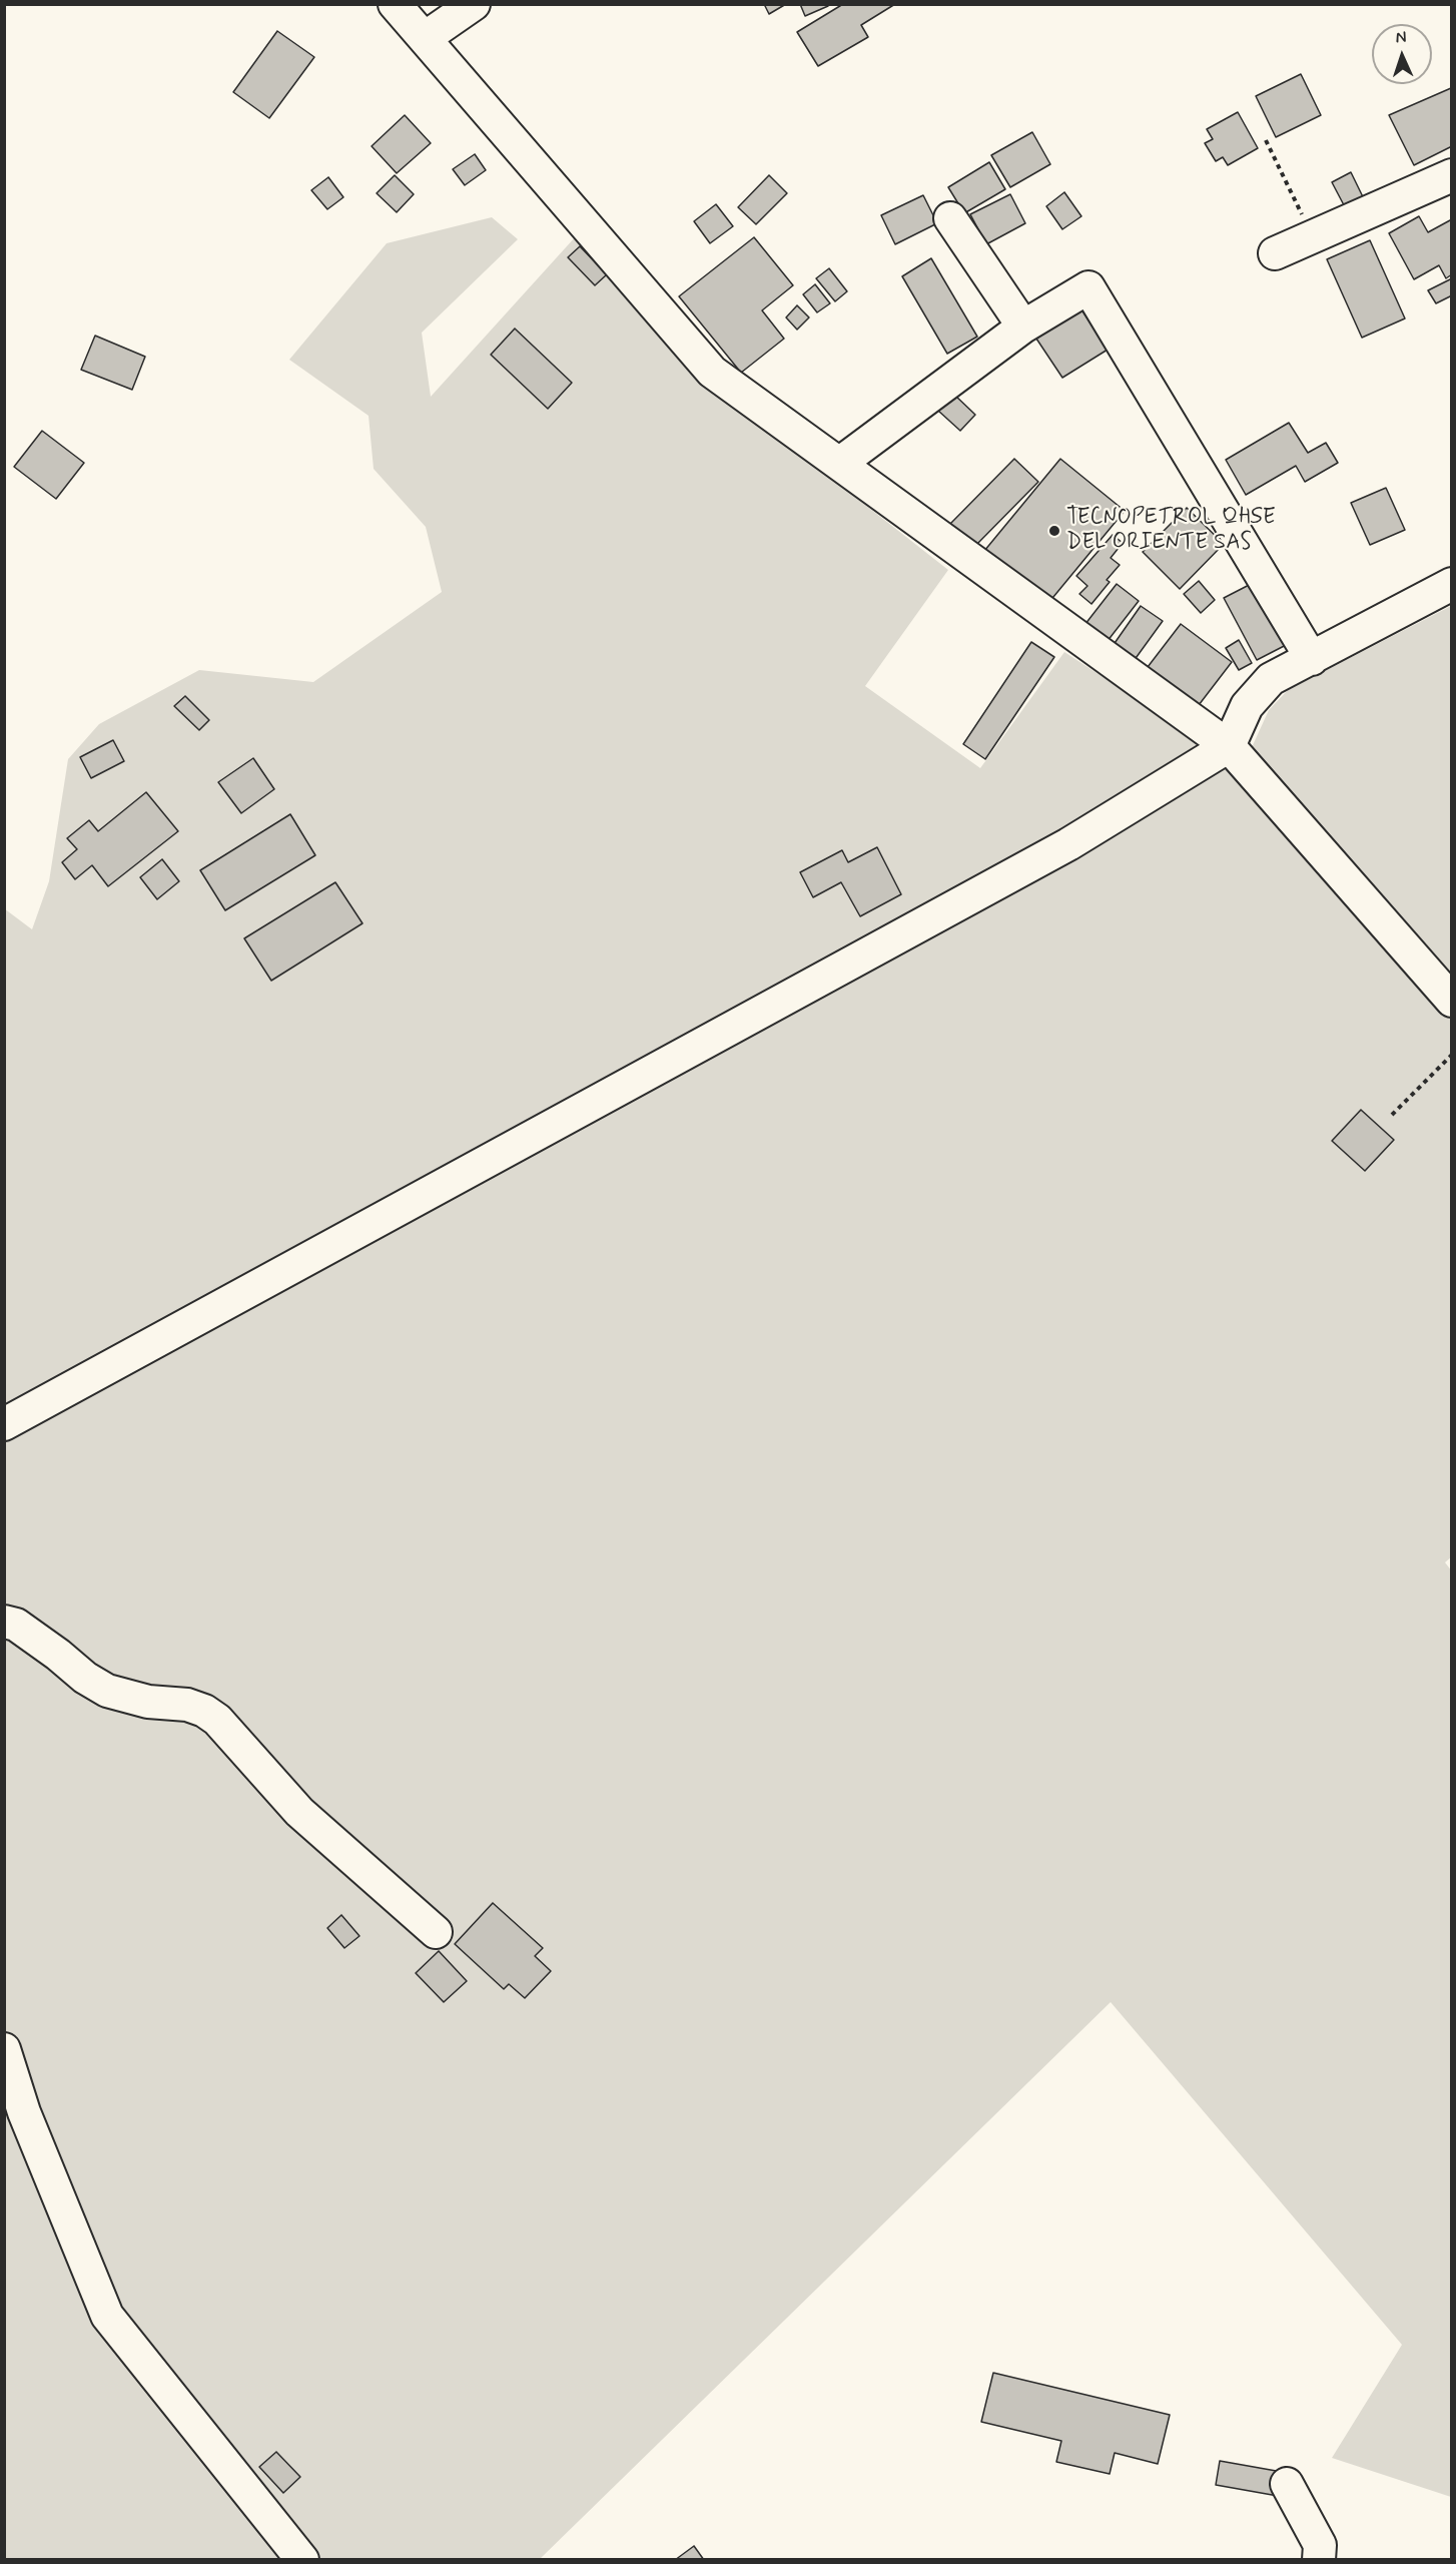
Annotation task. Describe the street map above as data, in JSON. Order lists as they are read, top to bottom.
{
  "places": ["TECNOPETROL QHSE DEL ORIENTE SAS"],
  "north": "top"
}
